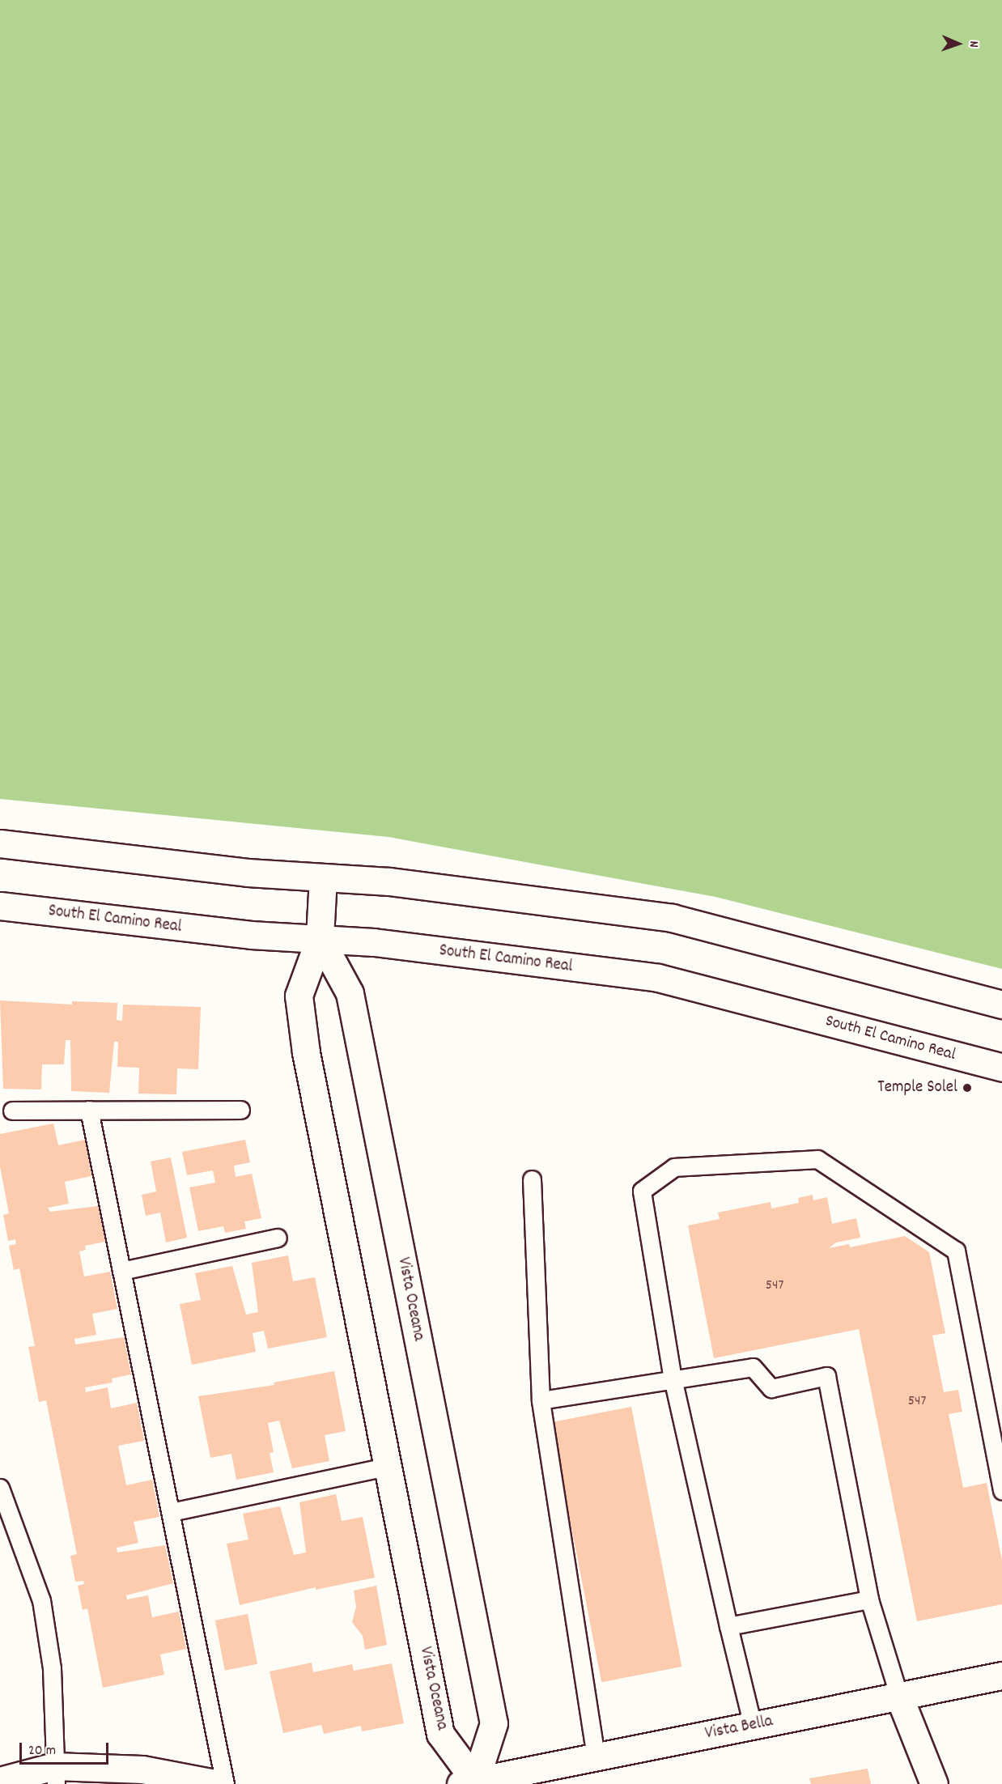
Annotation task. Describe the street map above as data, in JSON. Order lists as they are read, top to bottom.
{
  "streets": {
    "street": ["South El Camino Real", "Vista Oceana", "Vista Bella"]
  },
  "crossings": [
    ["South El Camino Real", "Vista Oceana"],
    ["Vista Oceana", "Vista Bella"]
  ],
  "places": ["Temple Solel"],
  "house_numbers": ["547", "547"],
  "scale_bar": "20 m",
  "north": "right"
}
